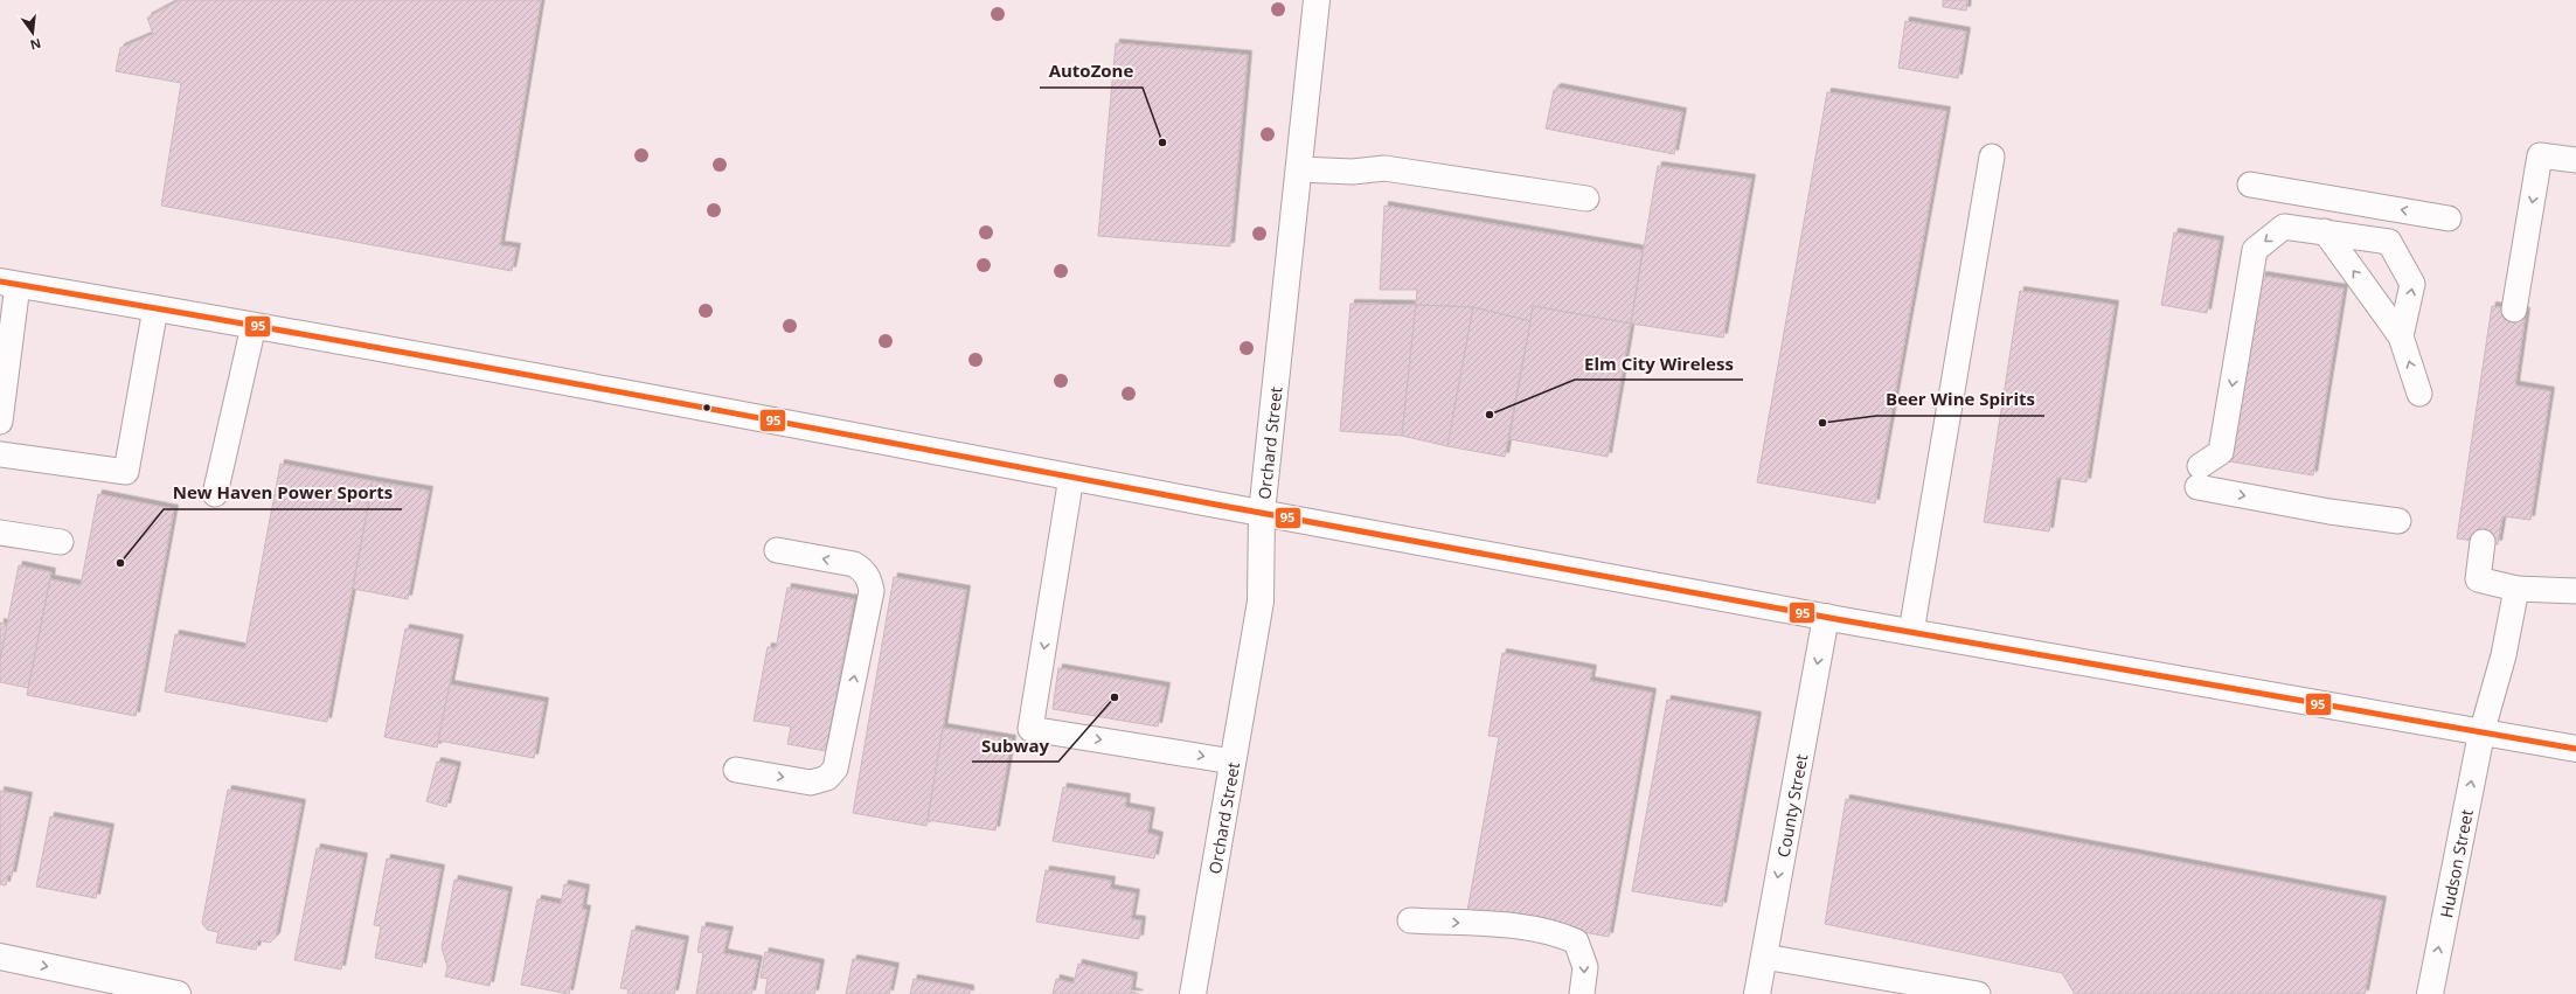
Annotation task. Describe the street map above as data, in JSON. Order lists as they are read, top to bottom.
{
  "streets": {
    "main road": ["Orchard Street", "County Street", "Hudson Street"]
  },
  "one_way": ["County Street", "Hudson Street"],
  "places": [
    "AutoZone",
    "Elm City Wireless",
    "Beer Wine Spirits",
    "New Haven Power Sports",
    "Subway"
  ],
  "lines": ["transit line 95"],
  "north": "bottom"
}
